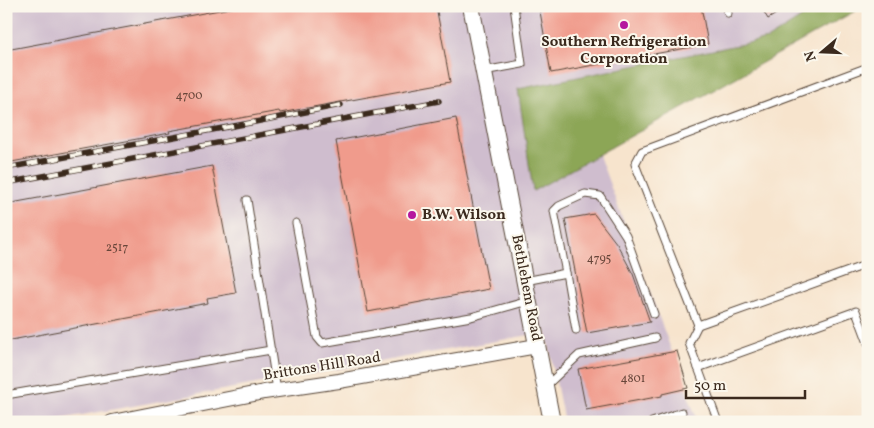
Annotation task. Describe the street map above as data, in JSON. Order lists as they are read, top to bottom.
{
  "streets": {
    "street": ["Bethlehem Road", "Brittons Hill Road"]
  },
  "crossings": [
    ["Bethlehem Road", "Brittons Hill Road"]
  ],
  "places": ["Southern Refrigeration Corporation", "B.W. Wilson"],
  "house_numbers": [
    "4700",
    "2517",
    "4795",
    "4801"
  ],
  "scale_bar": "50 m",
  "north": "left"
}
